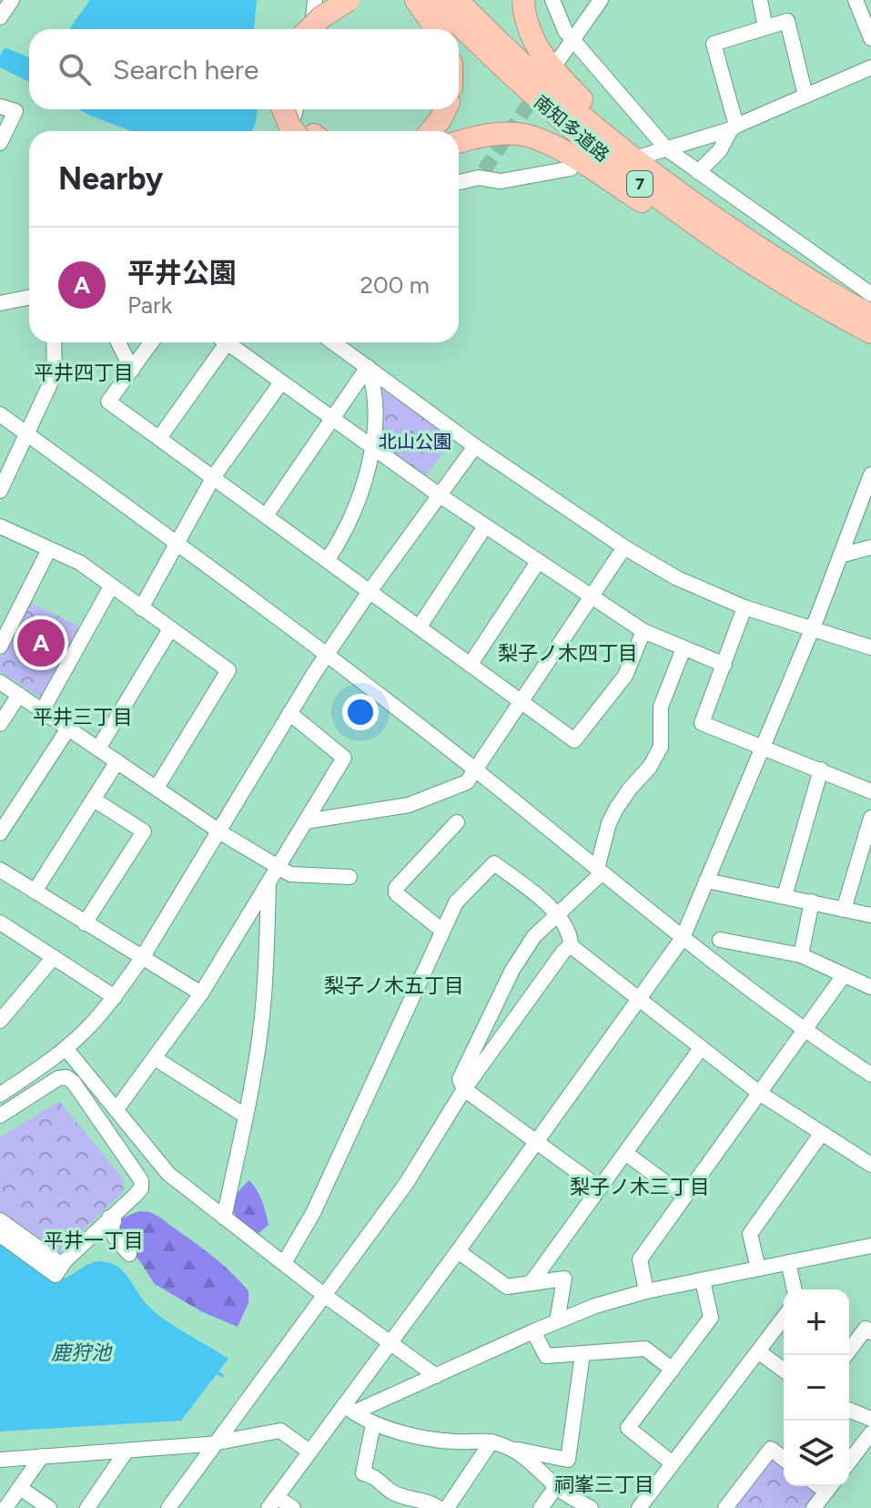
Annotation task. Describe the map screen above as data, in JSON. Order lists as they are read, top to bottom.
{
  "streets": {
    "highway": ["南知多道路", "7"]
  },
  "districts": [
    "平井四丁目",
    "梨子ノ木四丁目",
    "平井三丁目",
    "梨子ノ木五丁目",
    "梨子ノ木三丁目",
    "平井一丁目",
    "祠峯三丁目"
  ],
  "water": ["鹿狩池"],
  "parks": ["北山公園"],
  "page": {
    "search": "Search here",
    "heading": "Nearby",
    "list": [
      {
        "mark": "A",
        "name": "平井公園",
        "note": "Park",
        "value": "200 m"
      }
    ],
    "pins": "A",
    "map_buttons": ["+", "−"]
  }
}
